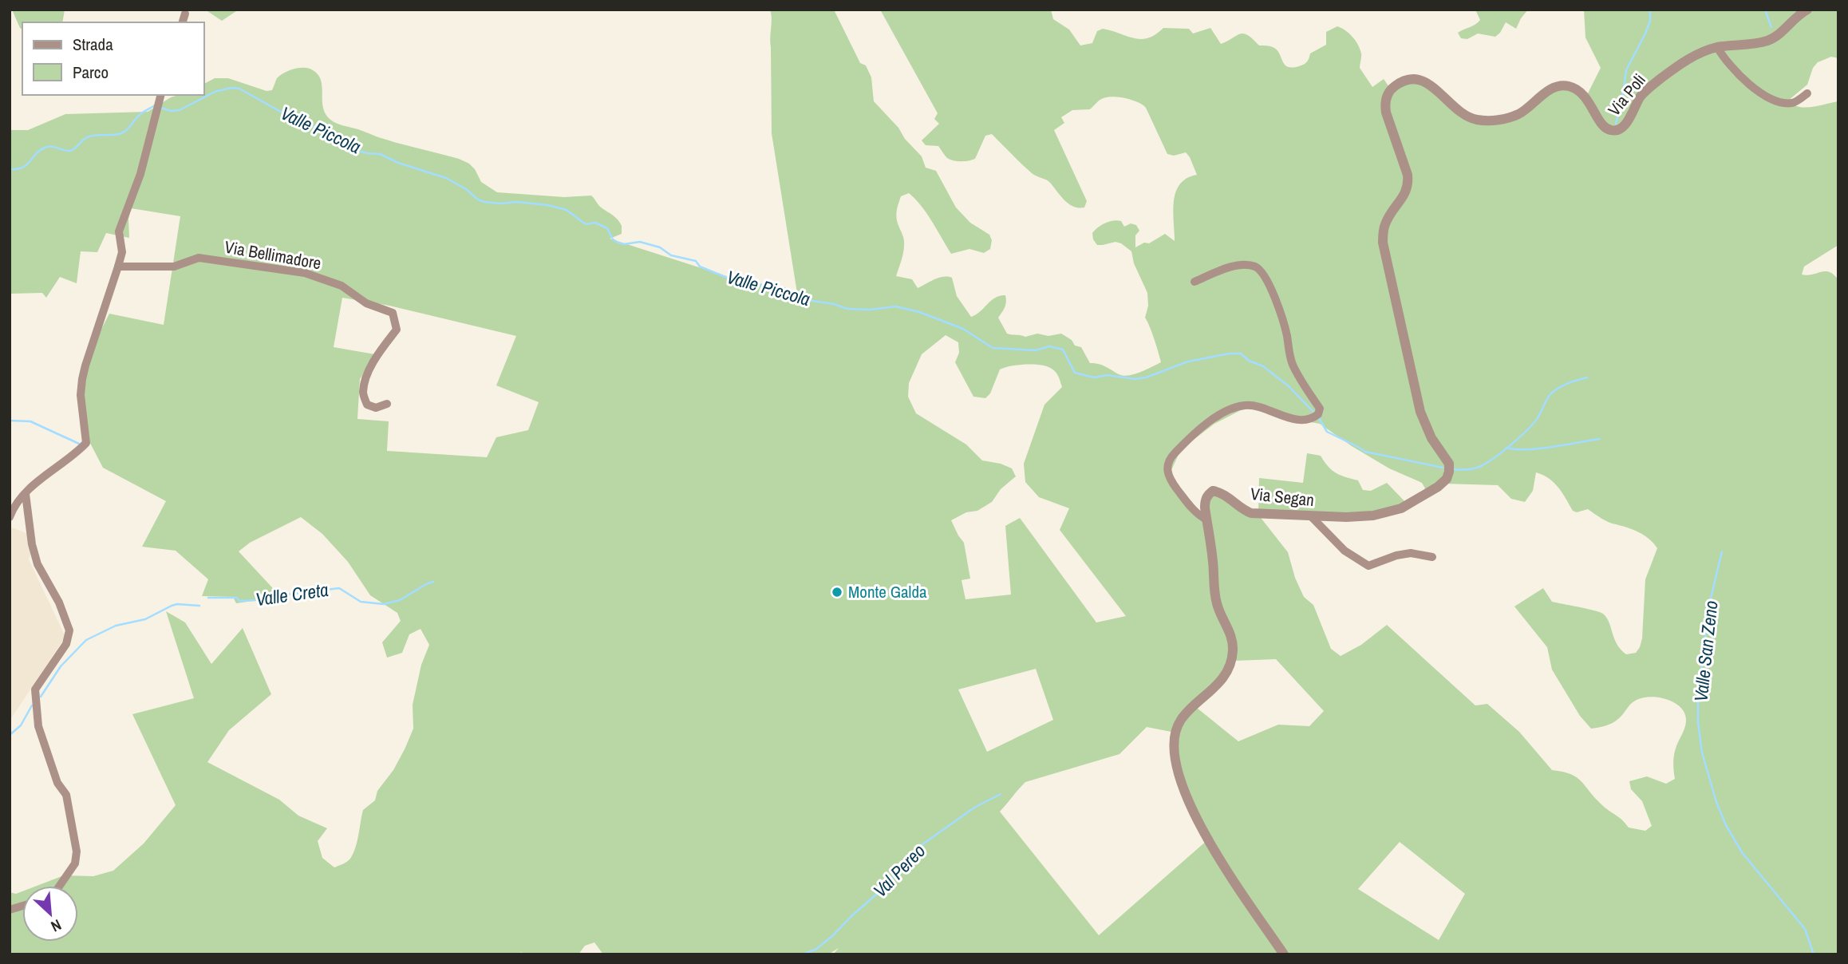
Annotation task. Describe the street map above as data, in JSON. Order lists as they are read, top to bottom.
{
  "streets": {
    "street": ["Via Poli", "Via Bellimadore", "Via Segan"]
  },
  "crossings": [
    ["Via Poli", "Via Segan"]
  ],
  "water": [
    "Valle Piccola",
    "Valle Creta",
    "Valle San Zeno",
    "Val Pereo"
  ],
  "places": ["Monte Galda"],
  "legend": ["Strada", "Parco"],
  "north": "bottom right"
}
